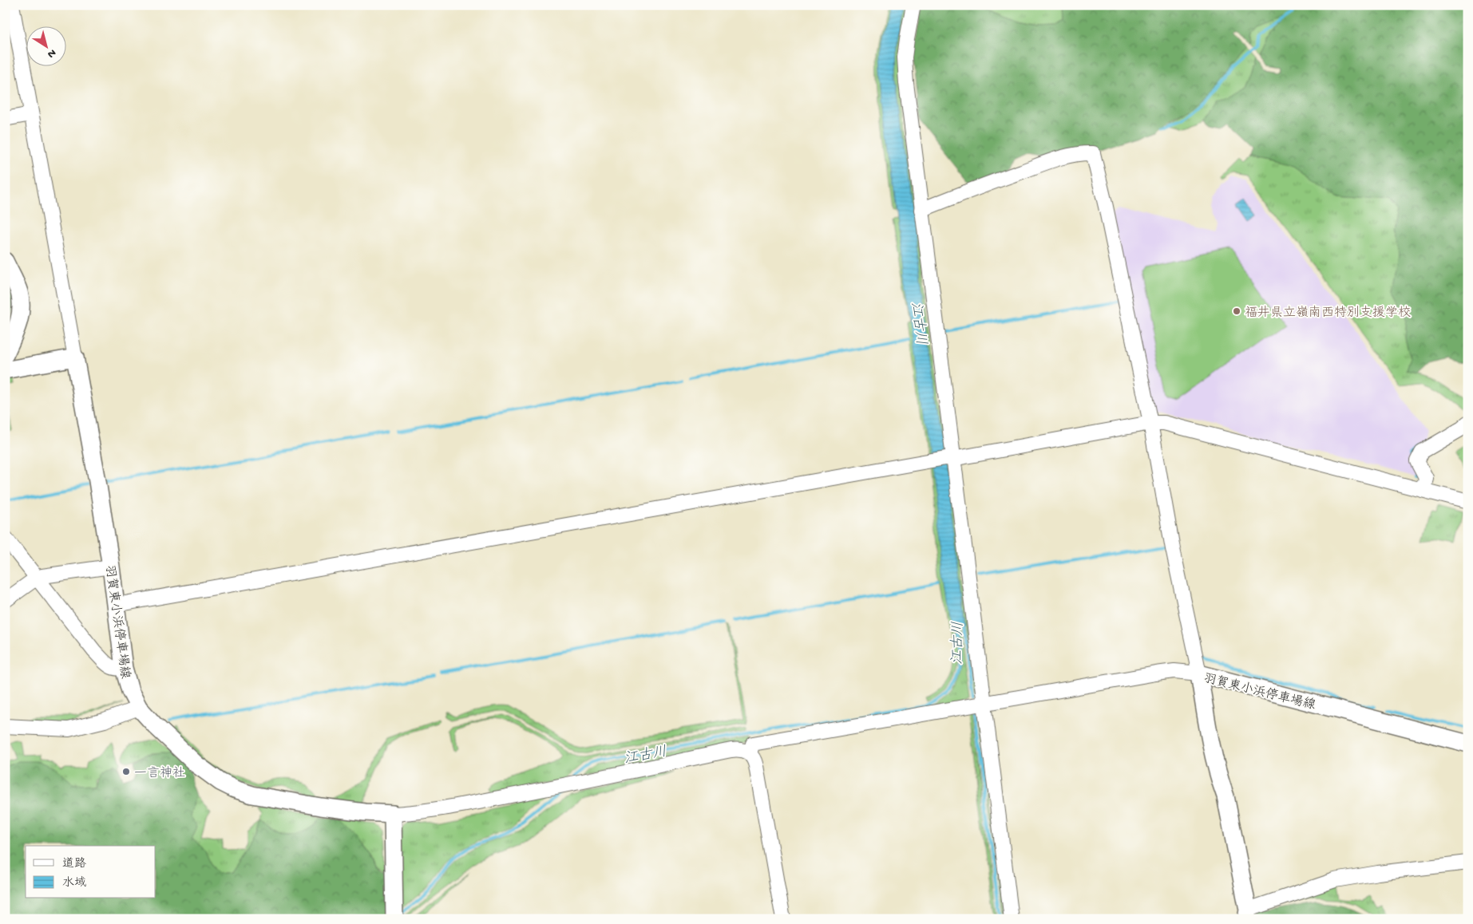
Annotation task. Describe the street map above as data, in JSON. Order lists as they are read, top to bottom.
{
  "streets": {
    "main road": ["羽賀東小浜停車場線"]
  },
  "water": ["江古川"],
  "places": ["福井県立嶺南西特別支援学校", "一言神社"],
  "legend": ["道路", "水域"],
  "north": "bottom right"
}
